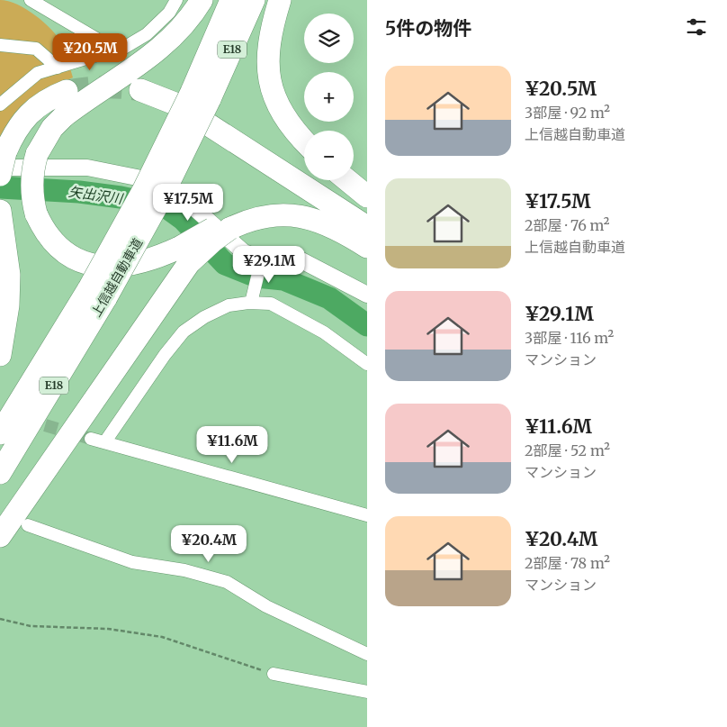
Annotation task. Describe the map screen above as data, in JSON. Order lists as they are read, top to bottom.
{
  "streets": {
    "highway": ["E18", "上信越自動車道"]
  },
  "water": ["矢出沢川"],
  "page": {
    "heading": "5件の物件",
    "map_buttons": ["+", "−"],
    "price": [
      "¥20.5M",
      "¥17.5M",
      "¥29.1M",
      "¥11.6M",
      "¥20.4M"
    ],
    "list": [
      {
        "name": "¥20.5M",
        "note": "3部屋 · 92 m² · 上信越自動車道"
      },
      {
        "name": "¥17.5M",
        "note": "2部屋 · 76 m² · 上信越自動車道"
      },
      {
        "name": "¥29.1M",
        "note": "3部屋 · 116 m² · マンション"
      },
      {
        "name": "¥11.6M",
        "note": "2部屋 · 52 m² · マンション"
      },
      {
        "name": "¥20.4M",
        "note": "2部屋 · 78 m² · マンション"
      }
    ]
  }
}
